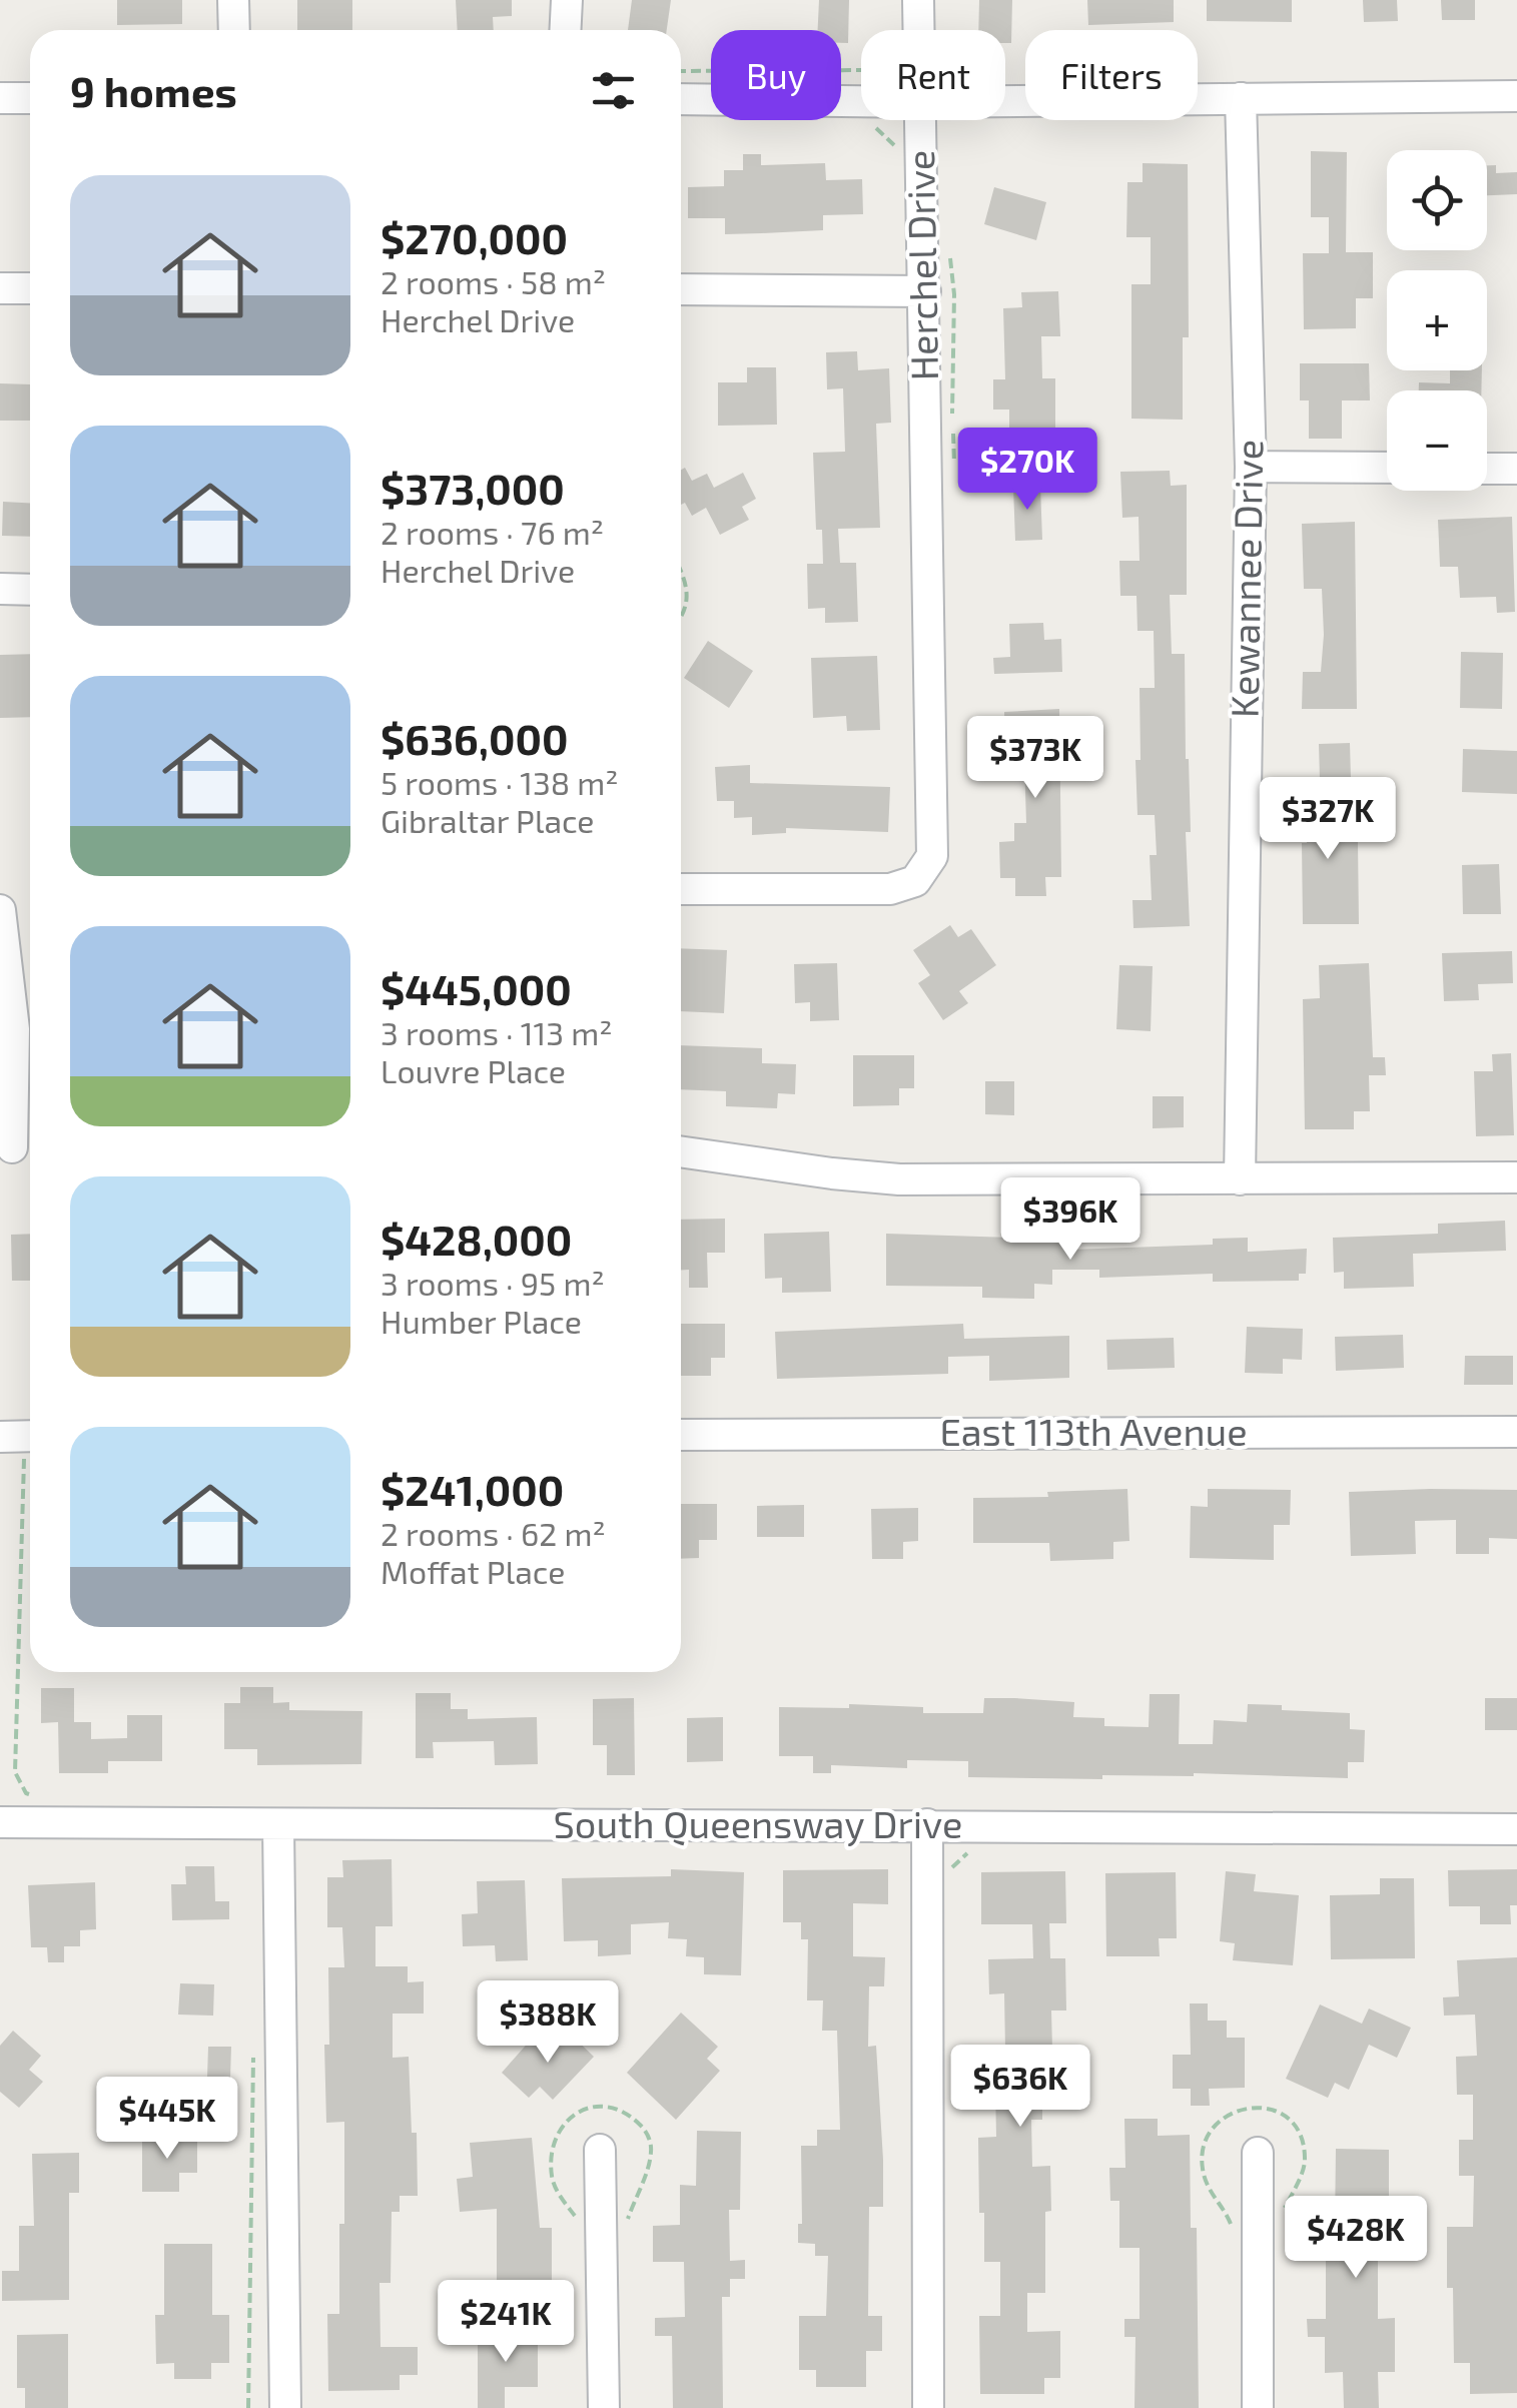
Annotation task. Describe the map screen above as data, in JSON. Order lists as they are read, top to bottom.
{
  "streets": {
    "street": [
      "Herchel Drive",
      "Kewannee Drive",
      "East 113th Avenue",
      "South Queensway Drive"
    ]
  },
  "page": {
    "chip": ["Buy", "Rent", "Filters"],
    "heading": "9 homes",
    "map_buttons": ["+", "−"],
    "list": [
      {
        "name": "$270,000",
        "note": "2 rooms · 58 m² · Herchel Drive"
      },
      {
        "name": "$373,000",
        "note": "2 rooms · 76 m² · Herchel Drive"
      },
      {
        "name": "$636,000",
        "note": "5 rooms · 138 m² · Gibraltar Place"
      },
      {
        "name": "$445,000",
        "note": "3 rooms · 113 m² · Louvre Place"
      },
      {
        "name": "$428,000",
        "note": "3 rooms · 95 m² · Humber Place"
      },
      {
        "name": "$241,000",
        "note": "2 rooms · 62 m² · Moffat Place"
      }
    ],
    "price": [
      "$270K",
      "$373K",
      "$327K",
      "$396K",
      "$388K",
      "$636K",
      "$445K",
      "$428K",
      "$241K"
    ]
  }
}
